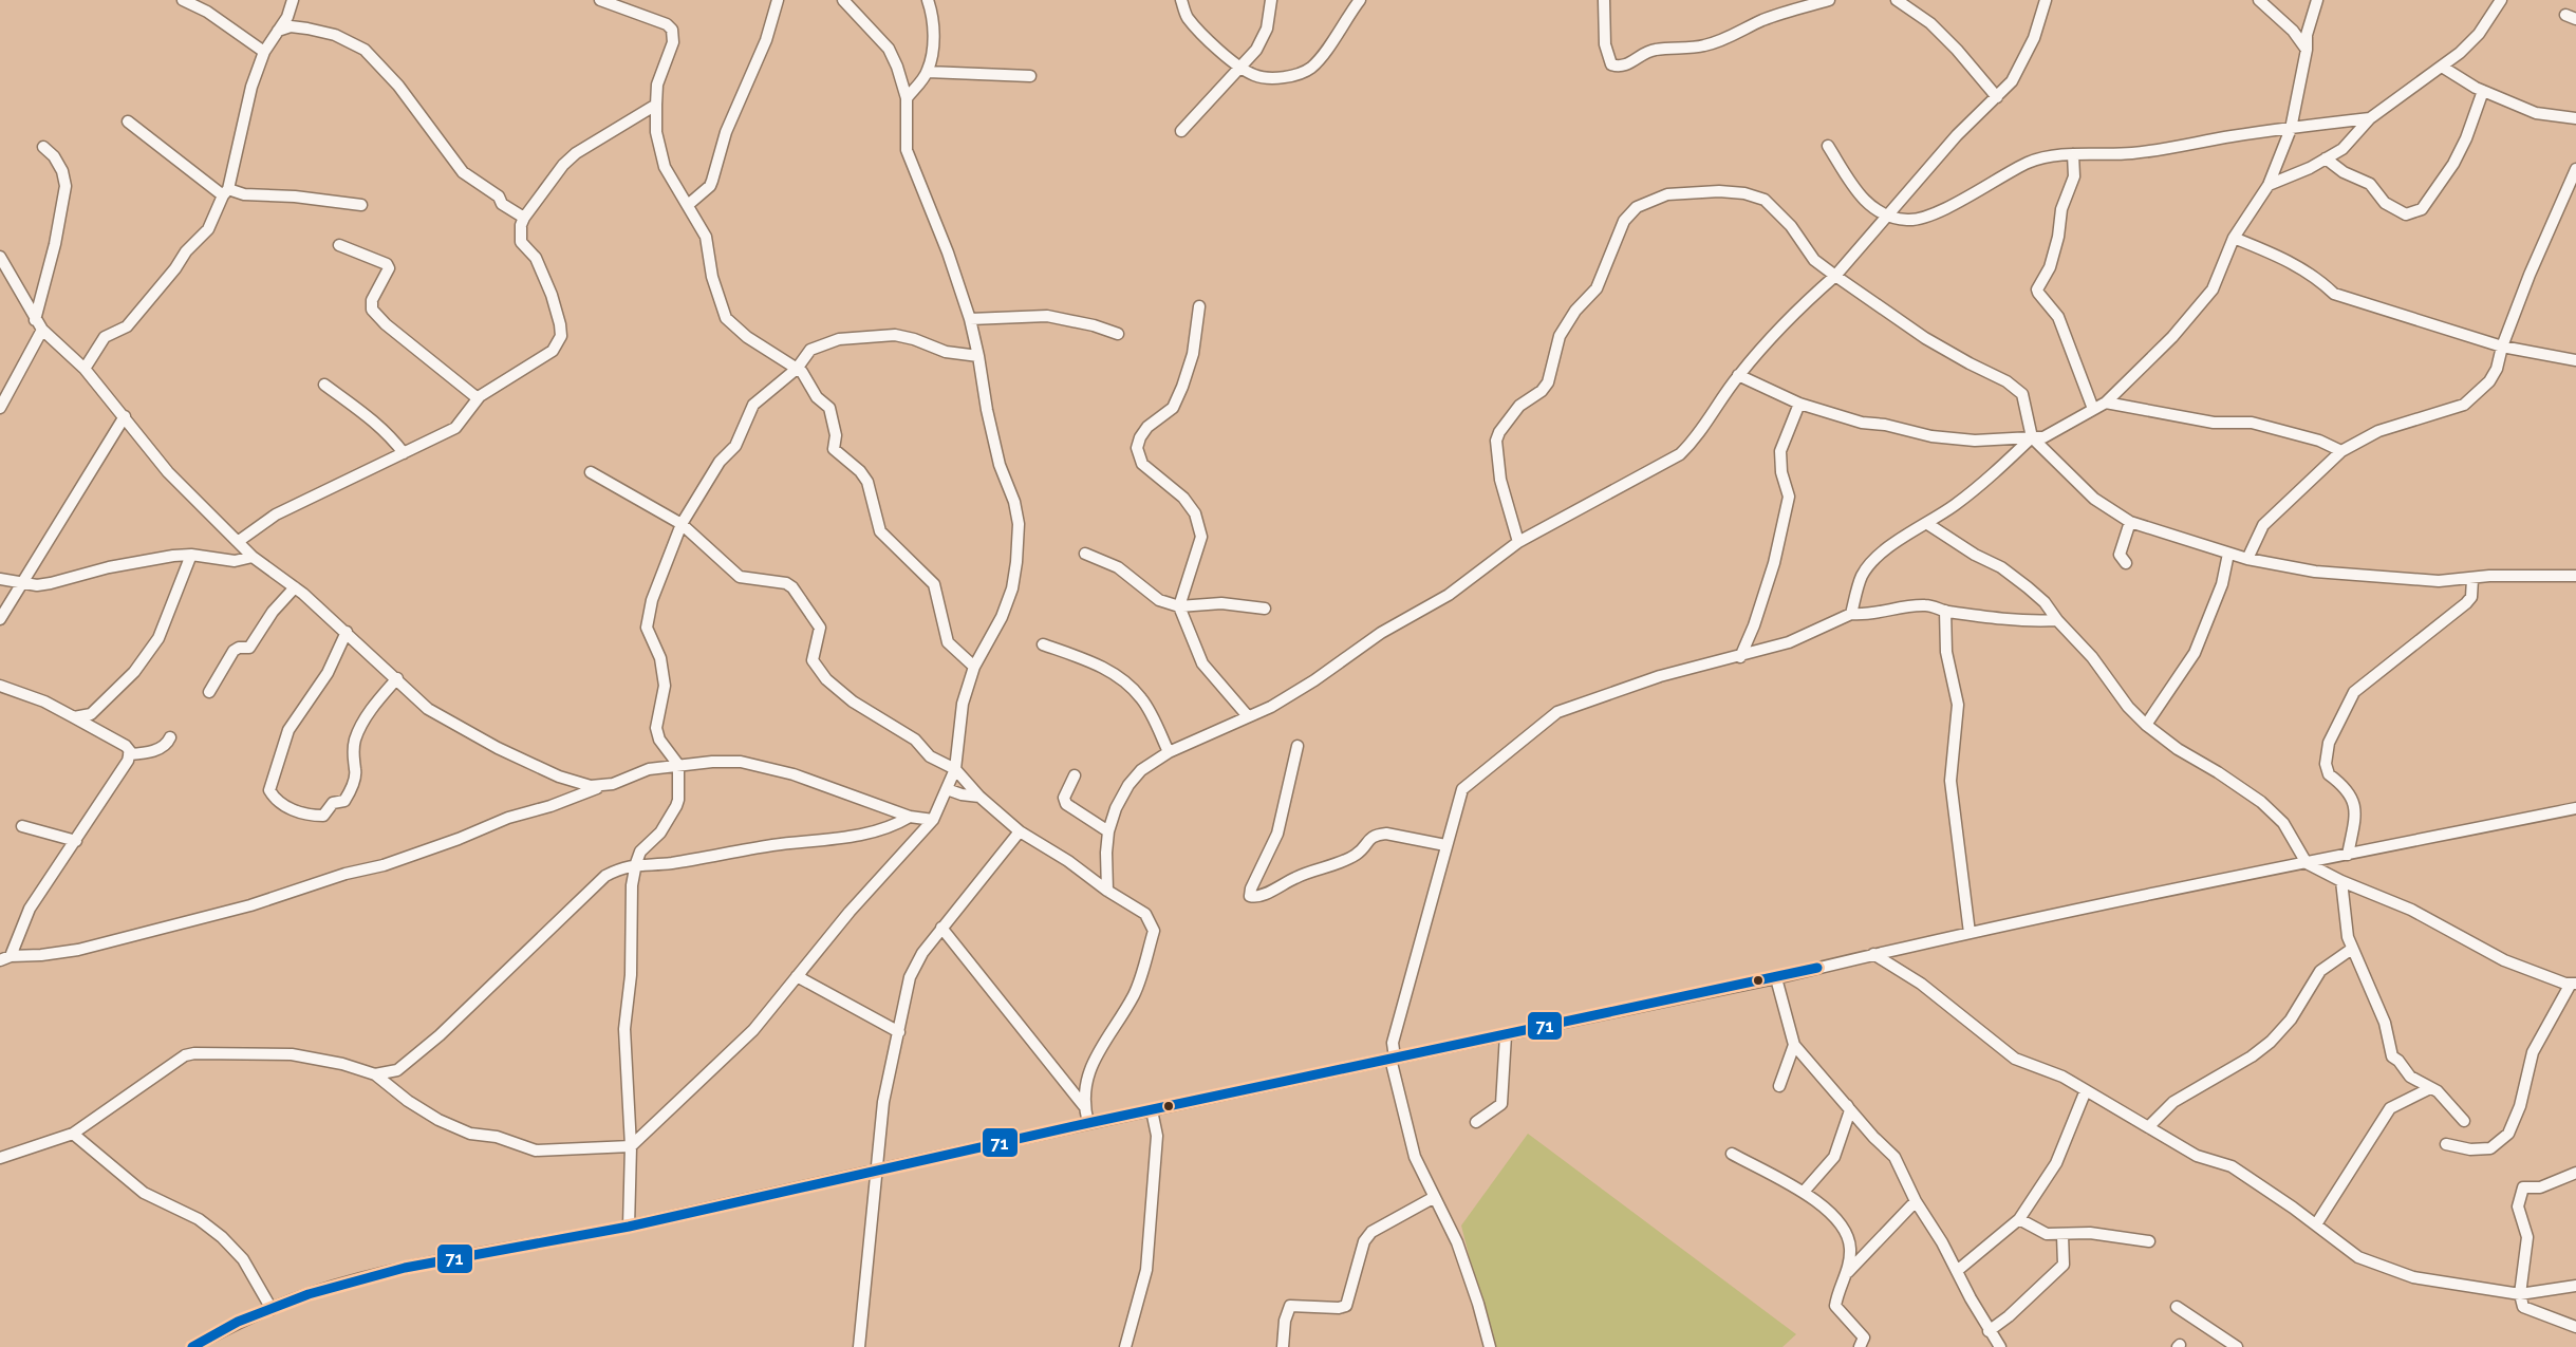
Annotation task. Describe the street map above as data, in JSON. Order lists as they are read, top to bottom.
{
  "lines": ["transit line 71"]
}
